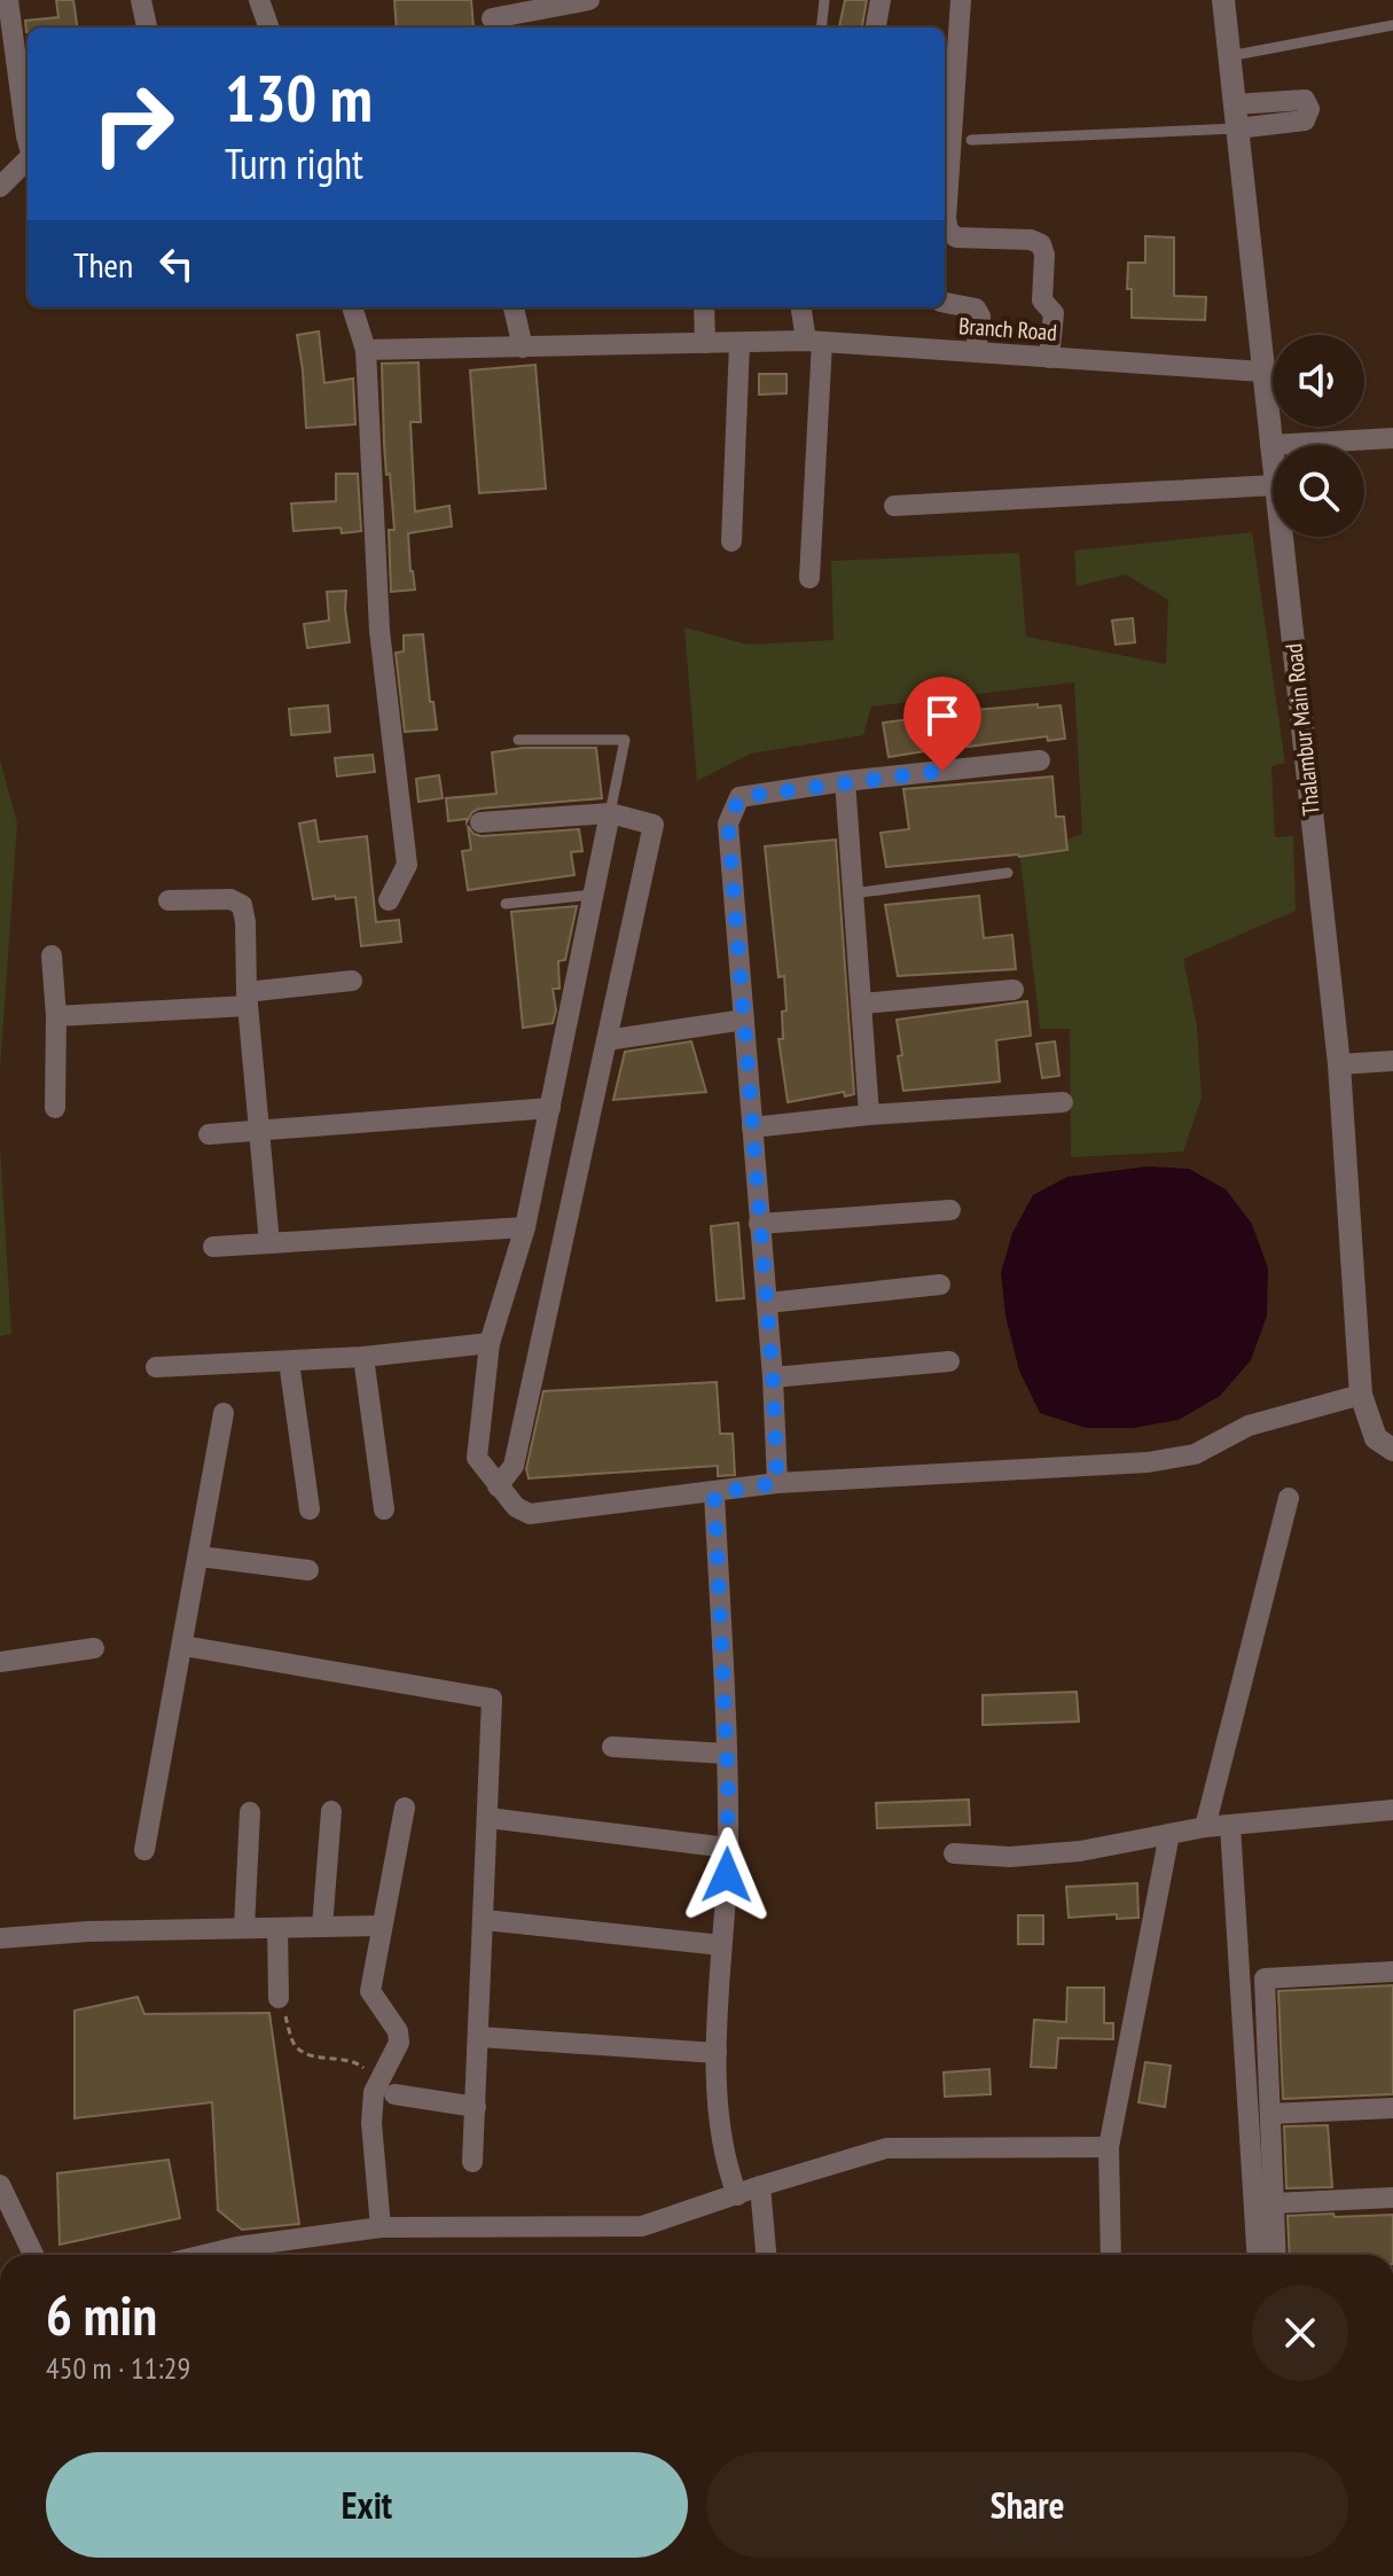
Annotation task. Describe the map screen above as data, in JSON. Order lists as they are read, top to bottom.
{
  "streets": {
    "street": ["Branch Road", "Thalambur Main Road"]
  },
  "crossings": [
    ["Branch Road", "Thalambur Main Road"]
  ],
  "page": {
    "turn": ["130 m", "Turn right"],
    "then": "Then",
    "heading": ["6 min", "450 m · 11:29"],
    "buttons": ["Exit", "Share"]
  }
}
